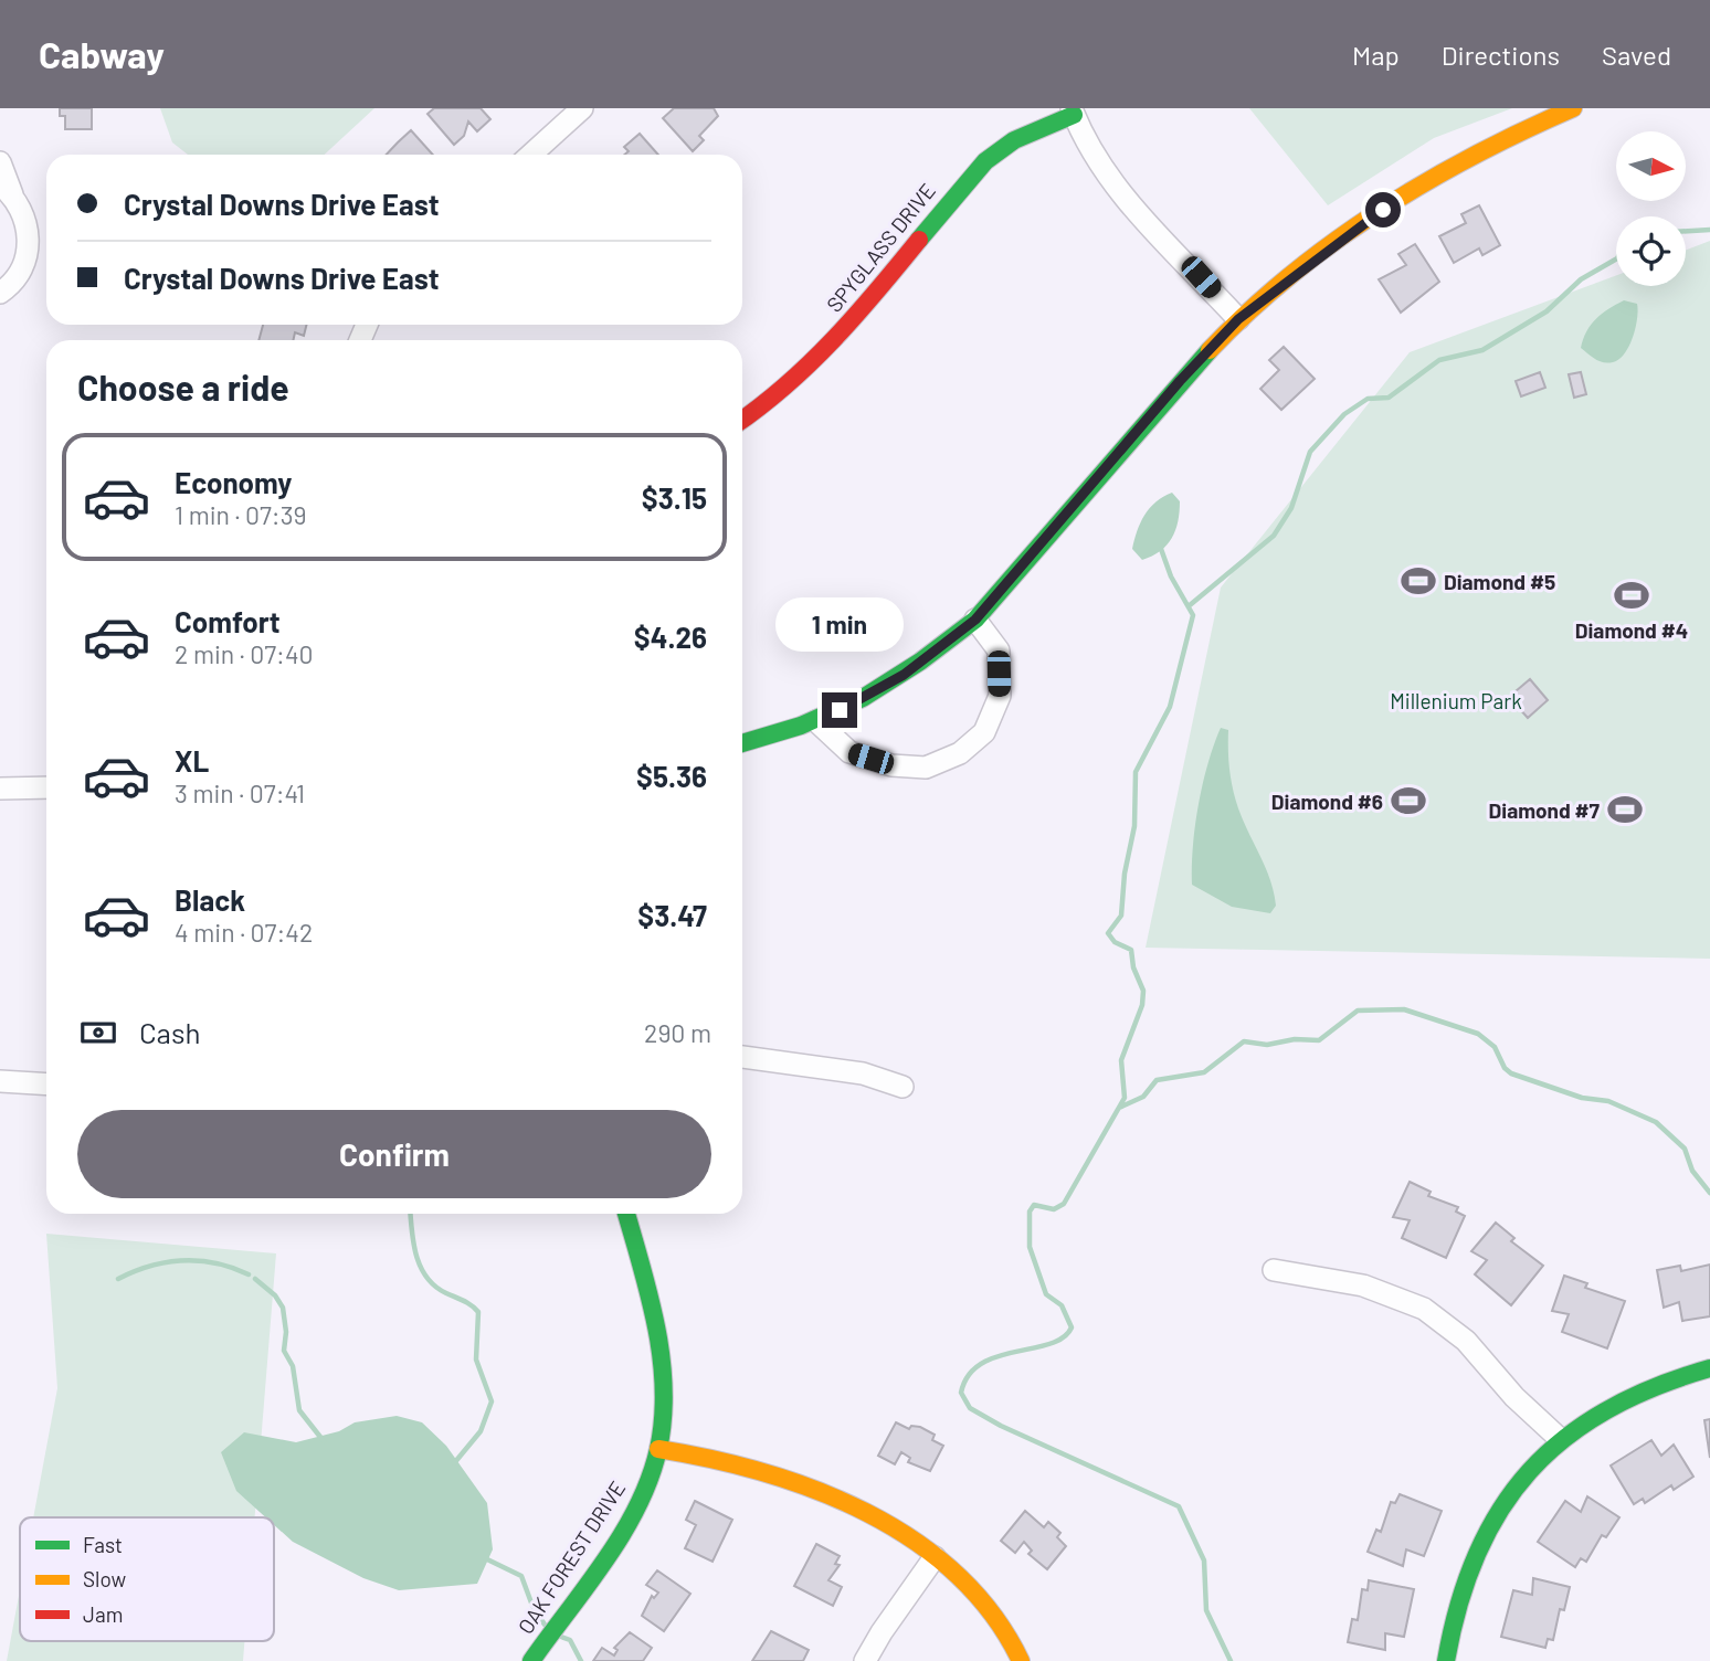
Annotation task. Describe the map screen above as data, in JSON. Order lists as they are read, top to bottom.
{
  "streets": {
    "street": ["SPYGLASS DRIVE", "OAK FOREST DRIVE"]
  },
  "parks": ["Millenium Park"],
  "places": {
    "sports": [
      "Diamond #5",
      "Diamond #4",
      "Diamond #6",
      "Diamond #7"
    ]
  },
  "legend": ["Fast", "Slow", "Jam"],
  "north": "right",
  "page": {
    "header": "Cabway",
    "nav": ["Map", "Directions", "Saved"],
    "banner": ["Crystal Downs Drive East", "Crystal Downs Drive East"],
    "heading": "Choose a ride",
    "list": [
      {
        "name": "Economy",
        "note": "1 min · 07:39",
        "value": "$3.15"
      },
      {
        "name": "Comfort",
        "note": "2 min · 07:40",
        "value": "$4.26"
      },
      {
        "name": "XL",
        "note": "3 min · 07:41",
        "value": "$5.36"
      },
      {
        "name": "Black",
        "note": "4 min · 07:42",
        "value": "$3.47"
      }
    ],
    "bubble": "1 min",
    "pay": ["Cash", "290 m"],
    "buttons": "Confirm"
  }
}
